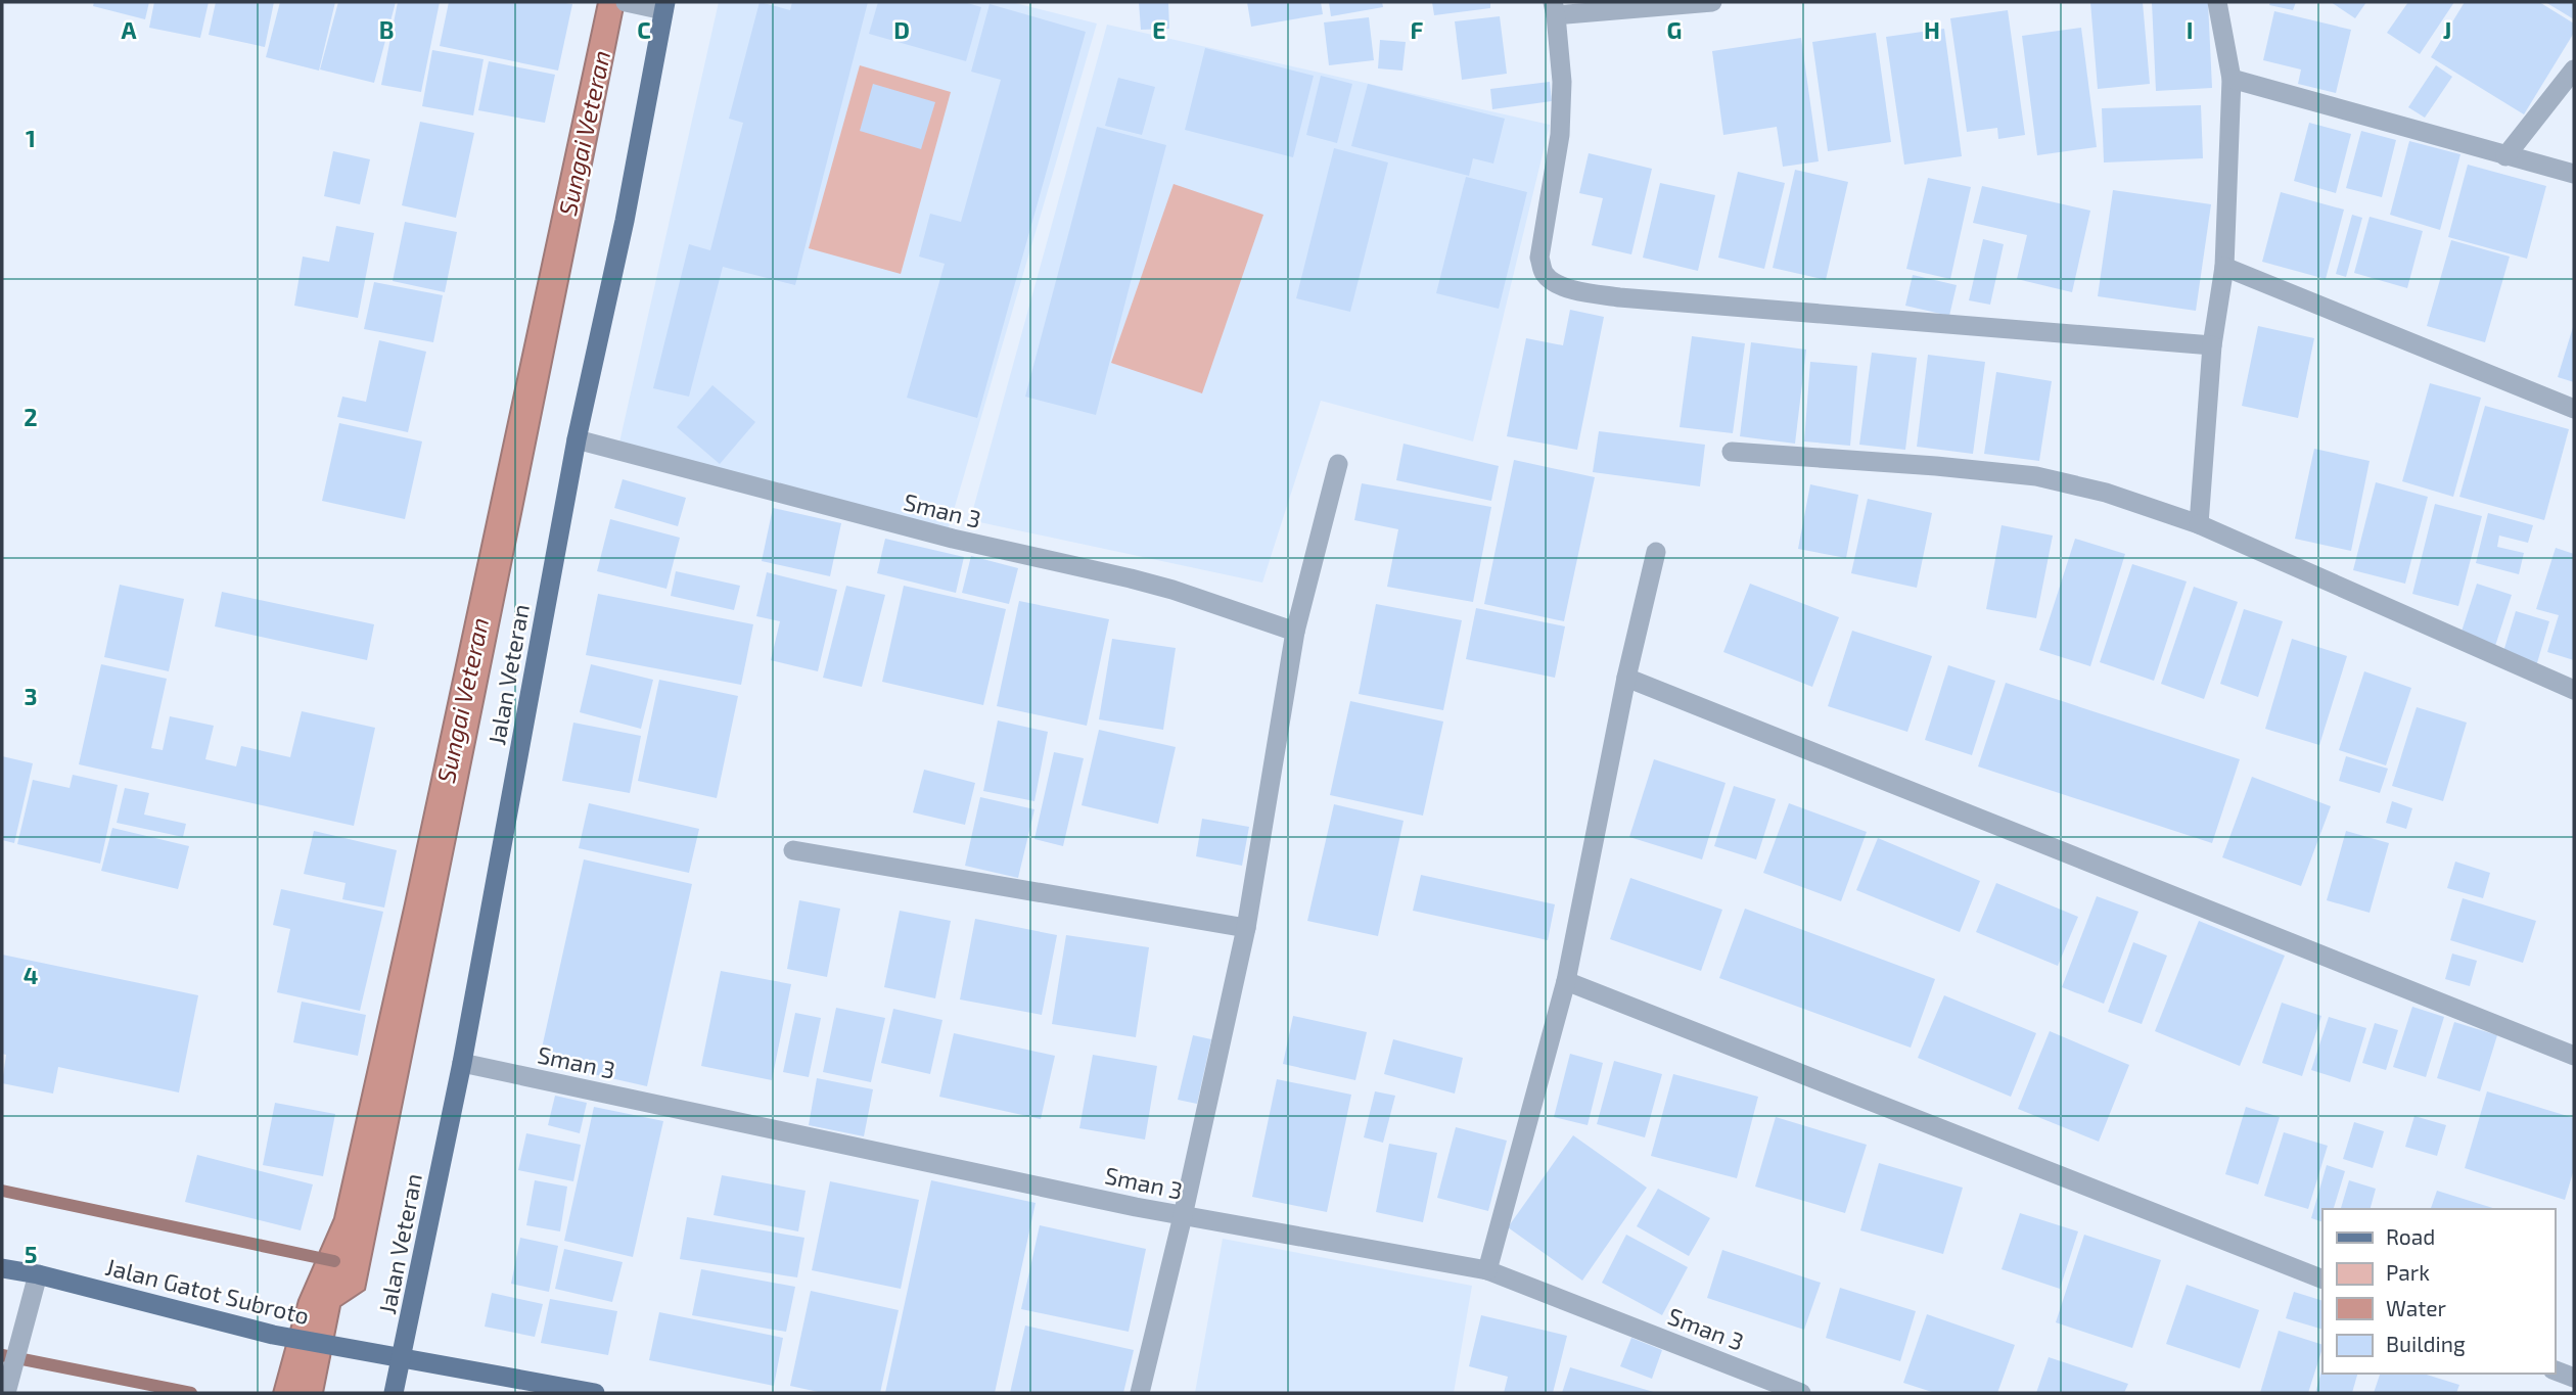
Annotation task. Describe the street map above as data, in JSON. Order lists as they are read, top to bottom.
{
  "streets": {
    "main road": ["Jalan Veteran", "Jalan Gatot Subroto"],
    "street": ["Sman 3"]
  },
  "crossings": [
    ["Sman 3", "Jalan Veteran"],
    ["Jalan Veteran", "Jalan Gatot Subroto"]
  ],
  "water": ["Sungai Veteran"],
  "legend": [
    "Road",
    "Park",
    "Water",
    "Building"
  ],
  "grid": {
    "columns": [
      "A",
      "B",
      "C",
      "D",
      "E",
      "F",
      "G",
      "H",
      "I",
      "J"
    ],
    "rows": [
      "1",
      "2",
      "3",
      "4",
      "5"
    ]
  }
}
